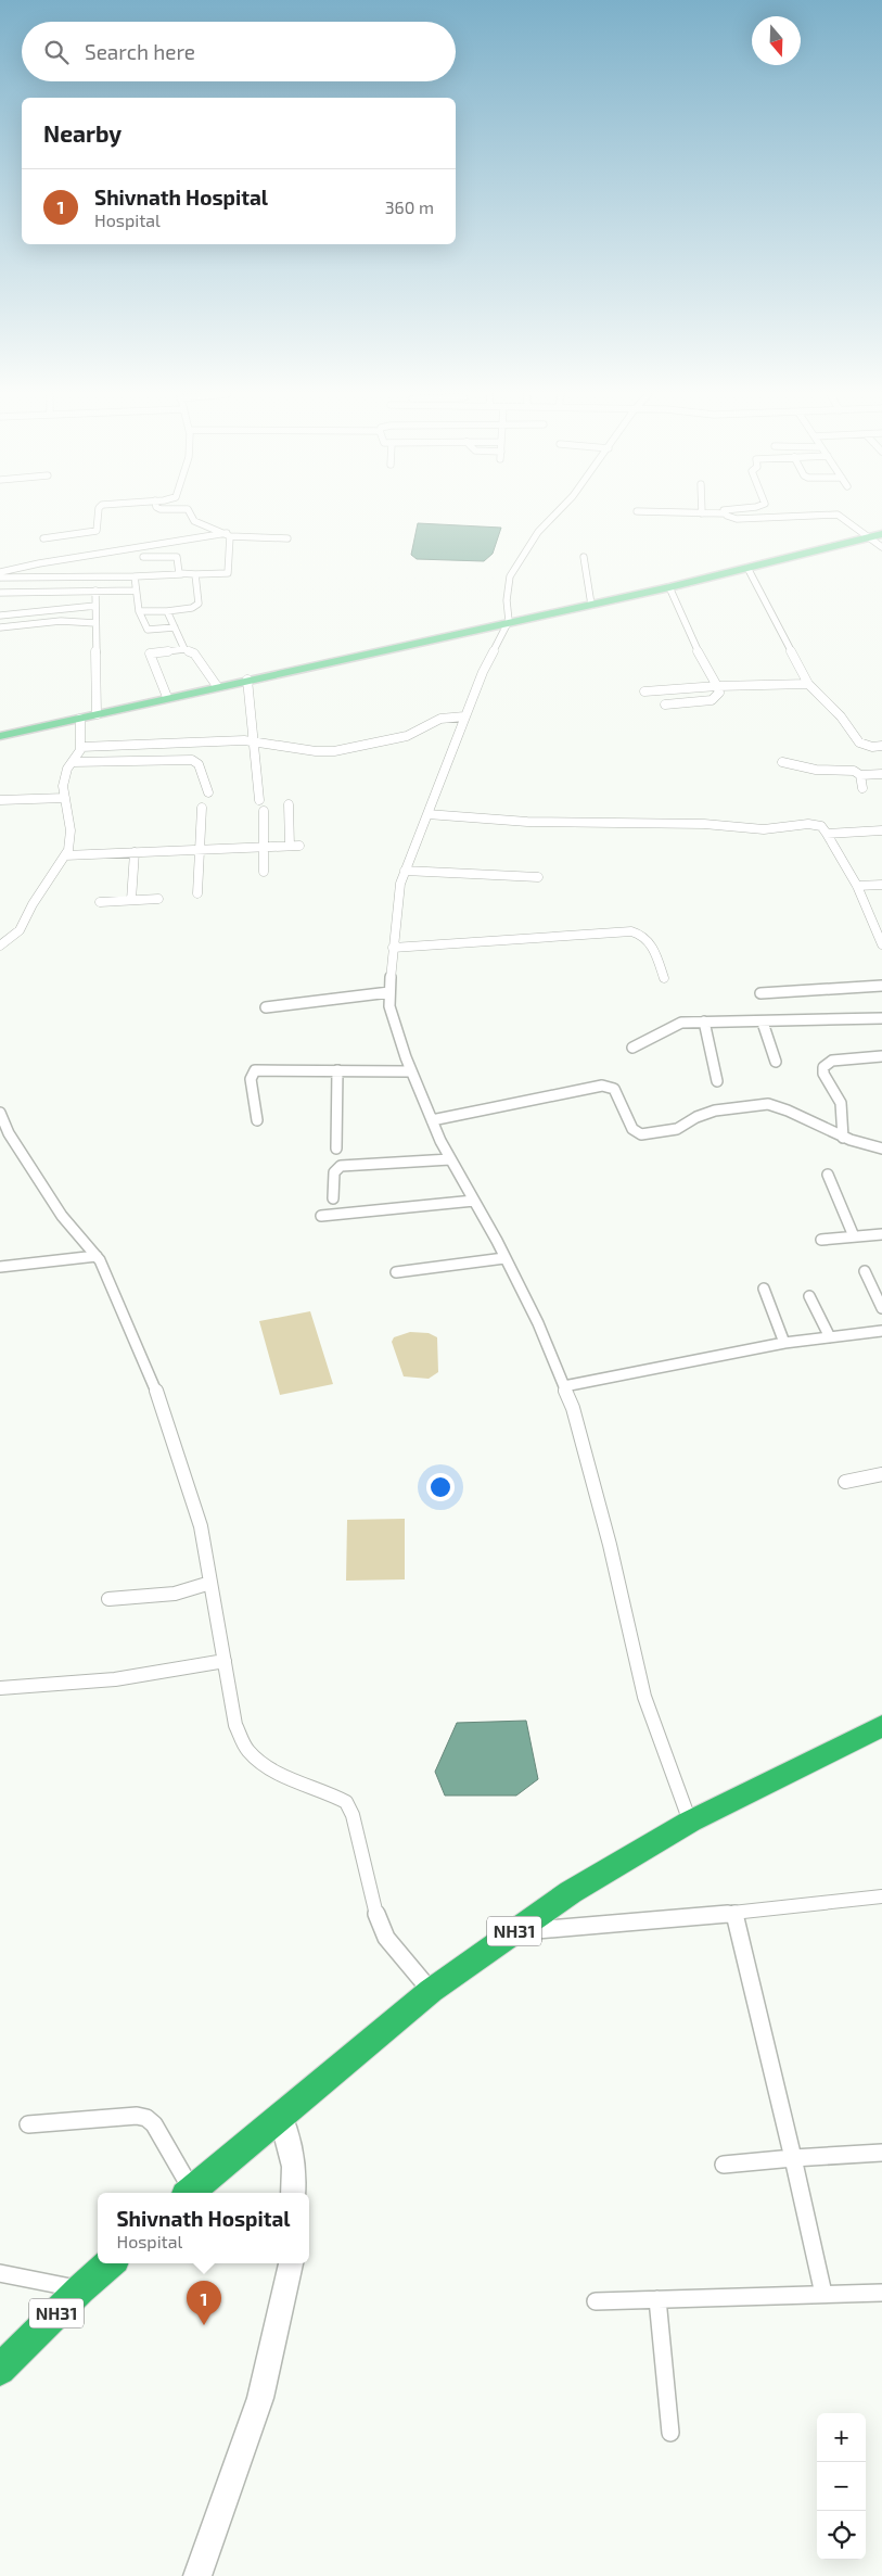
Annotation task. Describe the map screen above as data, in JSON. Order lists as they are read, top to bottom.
{
  "streets": {
    "highway": ["NH31"]
  },
  "north": "bottom",
  "page": {
    "search": "Search here",
    "heading": "Nearby",
    "list": [
      {
        "mark": "1",
        "name": "Shivnath Hospital",
        "note": "Hospital",
        "value": "360 m"
      }
    ],
    "popup": ["Shivnath Hospital", "Hospital"],
    "pins": "1",
    "map_buttons": ["+", "−"]
  }
}
